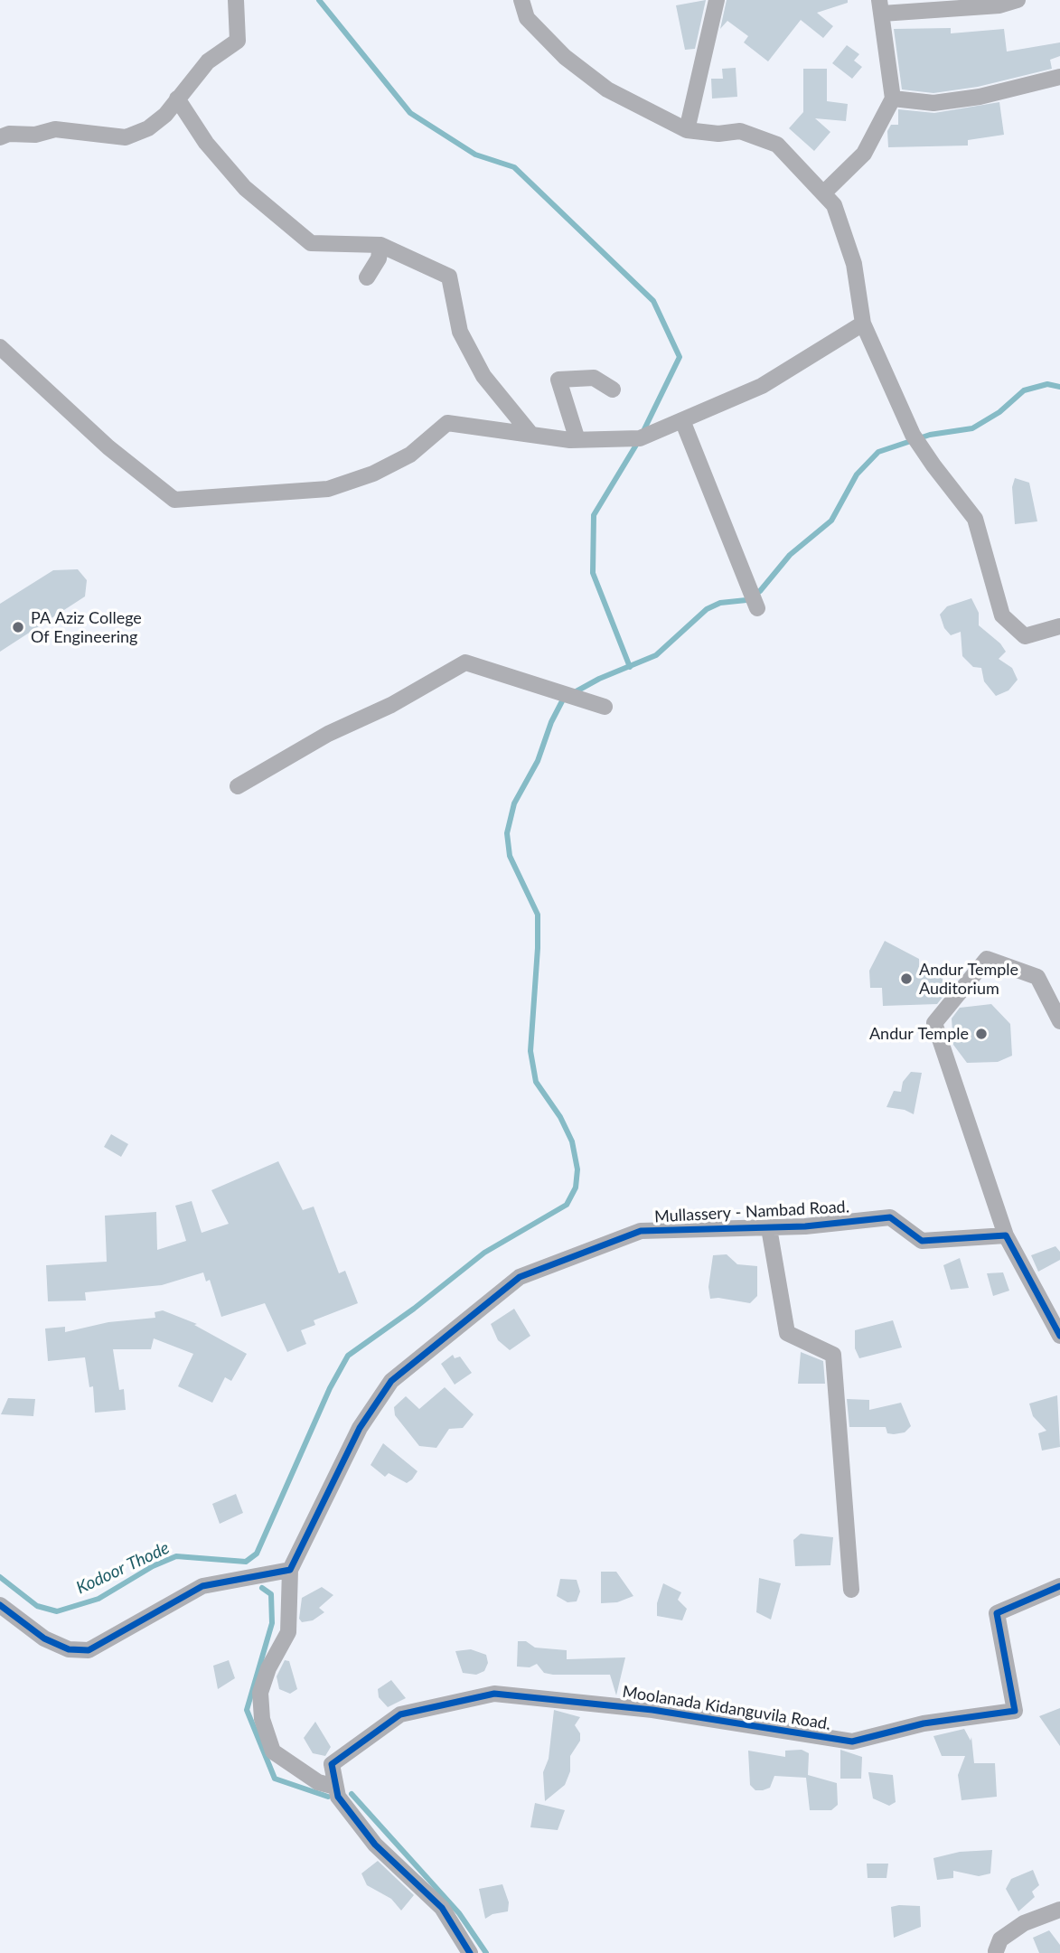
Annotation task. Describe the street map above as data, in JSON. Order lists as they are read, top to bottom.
{
  "streets": {
    "street": ["Mullassery - Nambad Road.", "Moolanada Kidanguvila Road."]
  },
  "water": ["Kodoor Thode"],
  "places": ["PA Aziz College Of Engineering", "Andur Temple Auditorium", "Andur Temple"]
}
